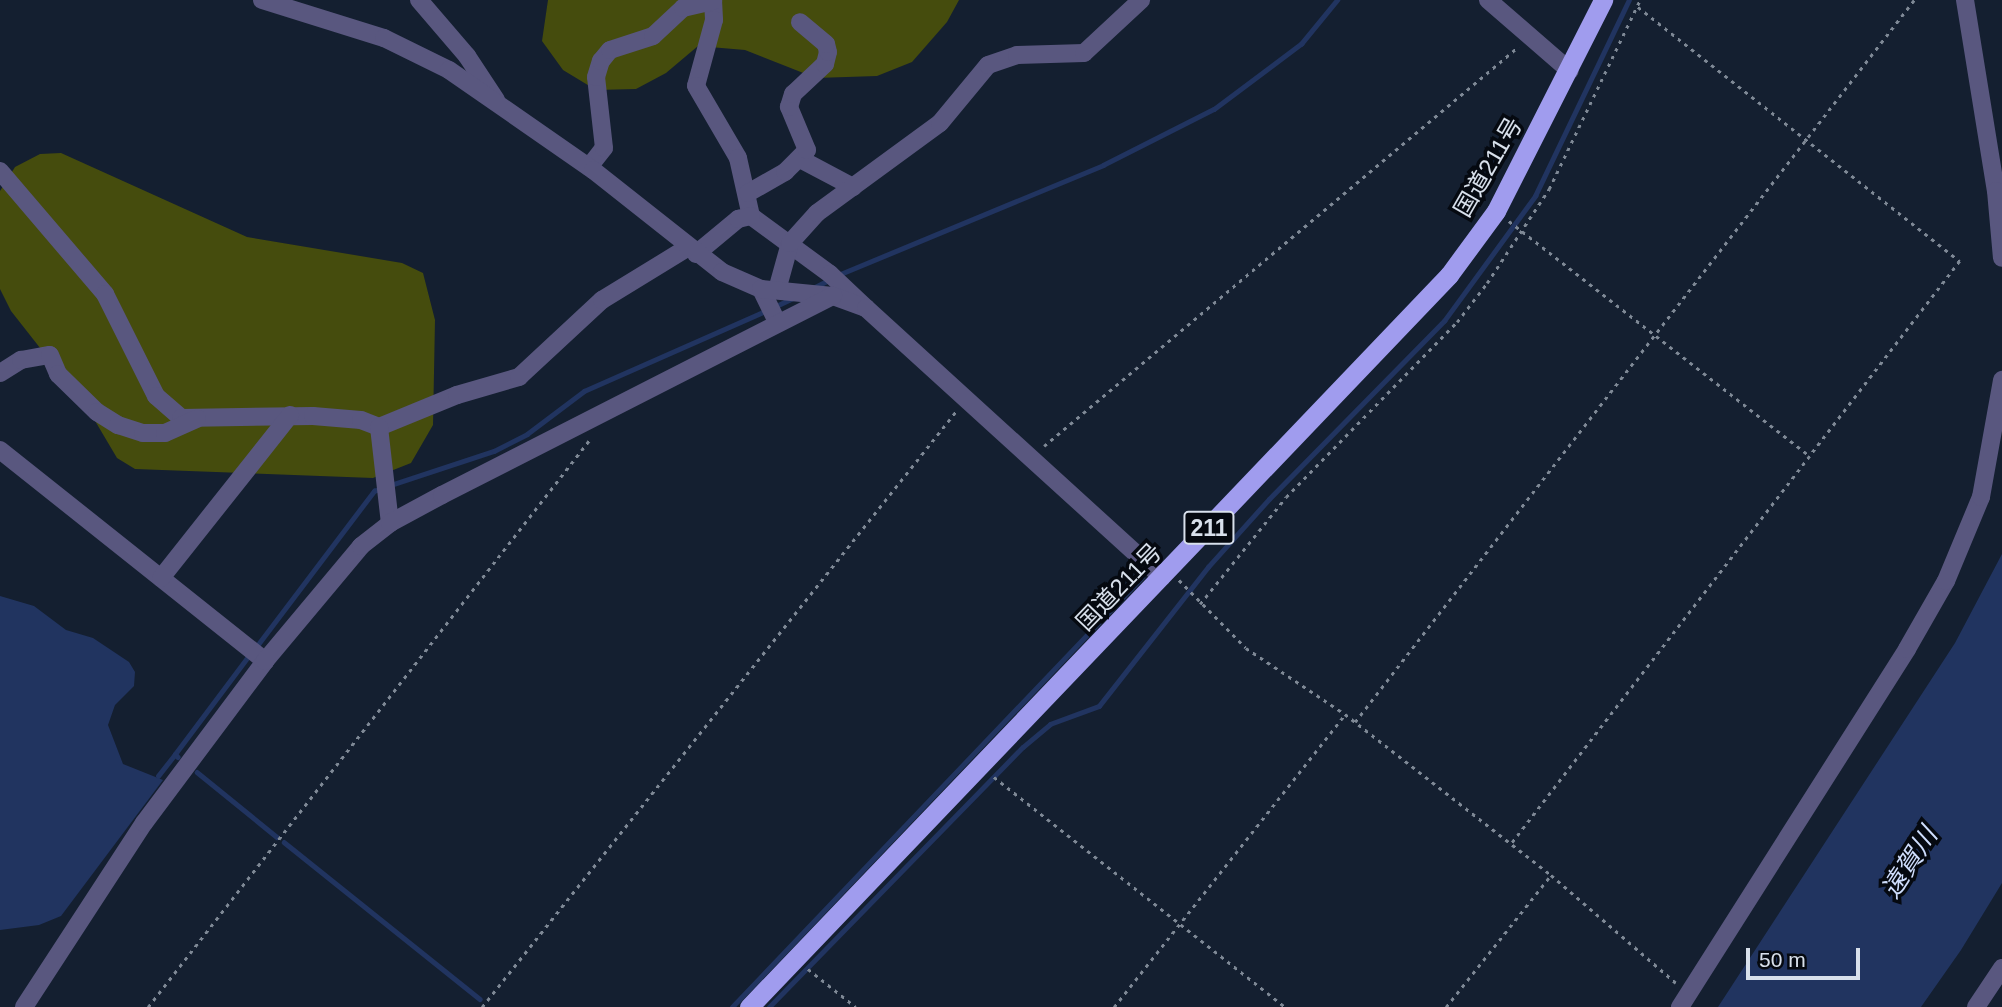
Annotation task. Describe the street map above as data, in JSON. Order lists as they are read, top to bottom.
{
  "streets": {
    "highway": ["国道211号", "211"]
  },
  "water": ["遠賀川"],
  "scale_bar": "50 m"
}
